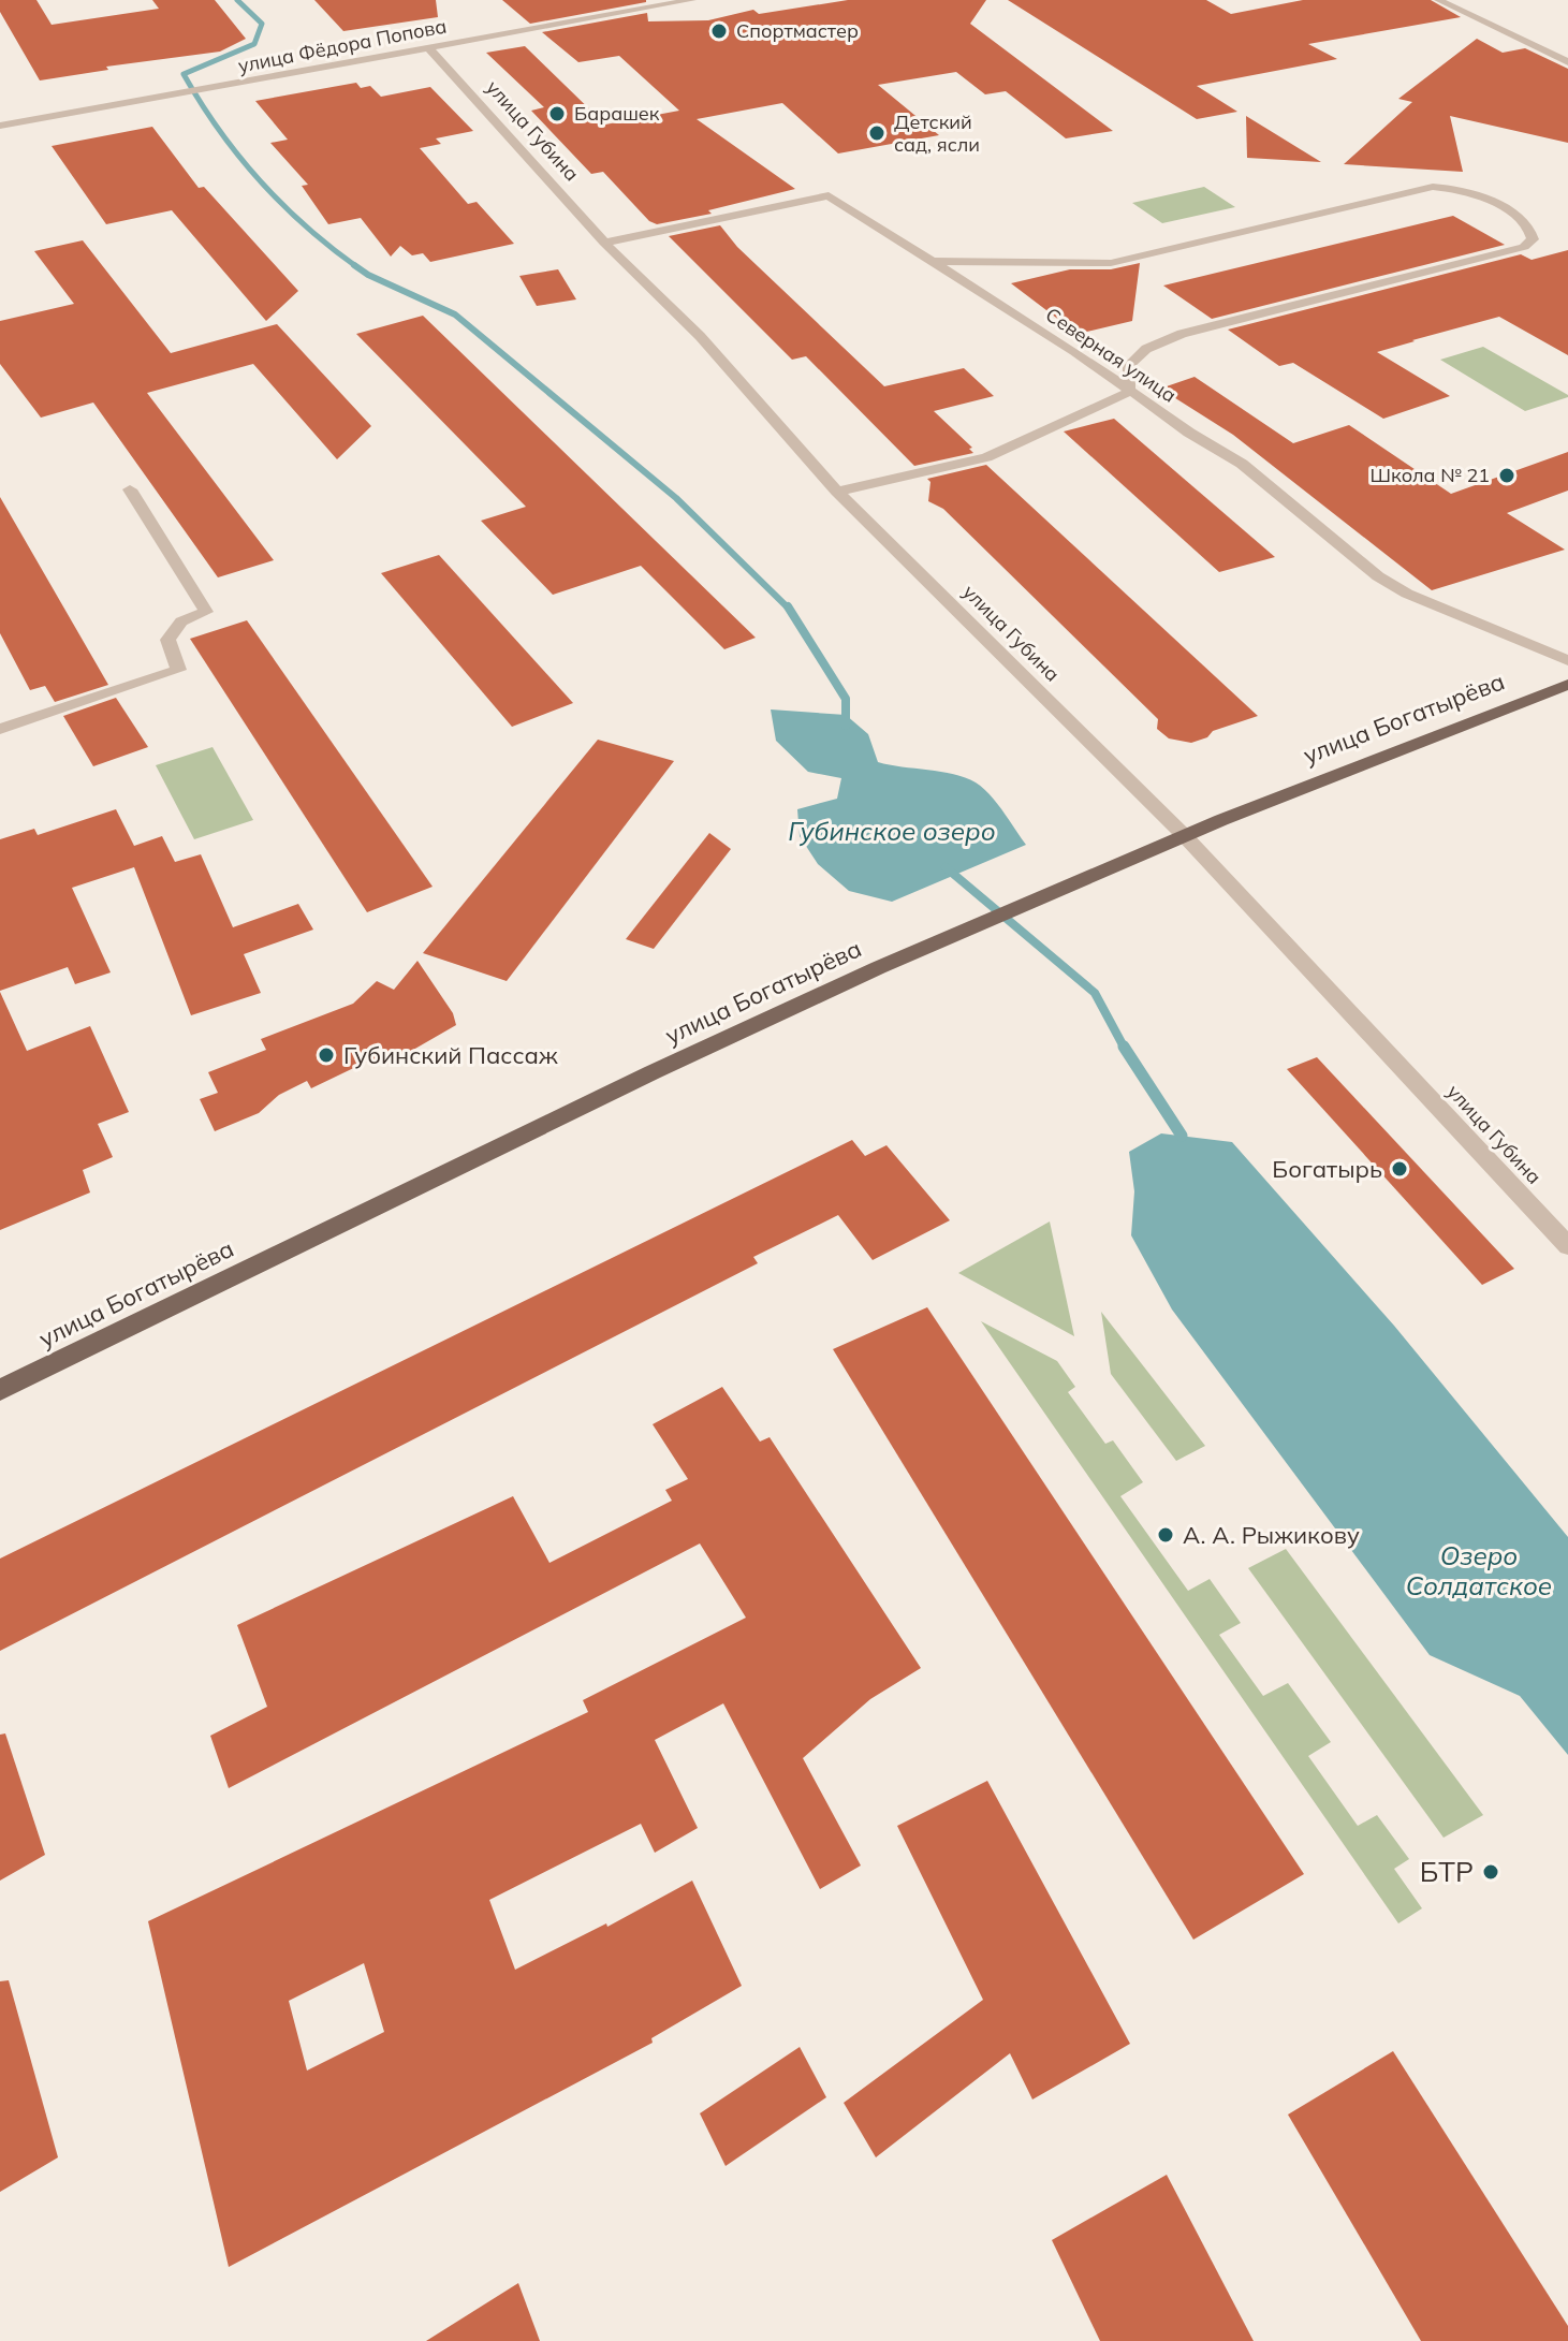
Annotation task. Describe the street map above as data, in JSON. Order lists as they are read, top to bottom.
{
  "streets": {
    "main road": ["улица Богатырёва"],
    "street": ["улица Фёдора Попова", "улица Губина", "Северная улица"]
  },
  "crossings": [
    ["улица Фёдора Попова", "улица Губина"],
    ["улица Губина", "Северная улица"],
    ["улица Губина", "улица Богатырёва"]
  ],
  "water": ["Губинское озеро", "Озеро Солдатское"],
  "places": [
    "Спортмастер",
    "Барашек",
    "Детский сад, ясли",
    "Школа № 21",
    "Губинский Пассаж",
    "Богатырь",
    "А. А. Рыжикову",
    "БТР"
  ]
}
